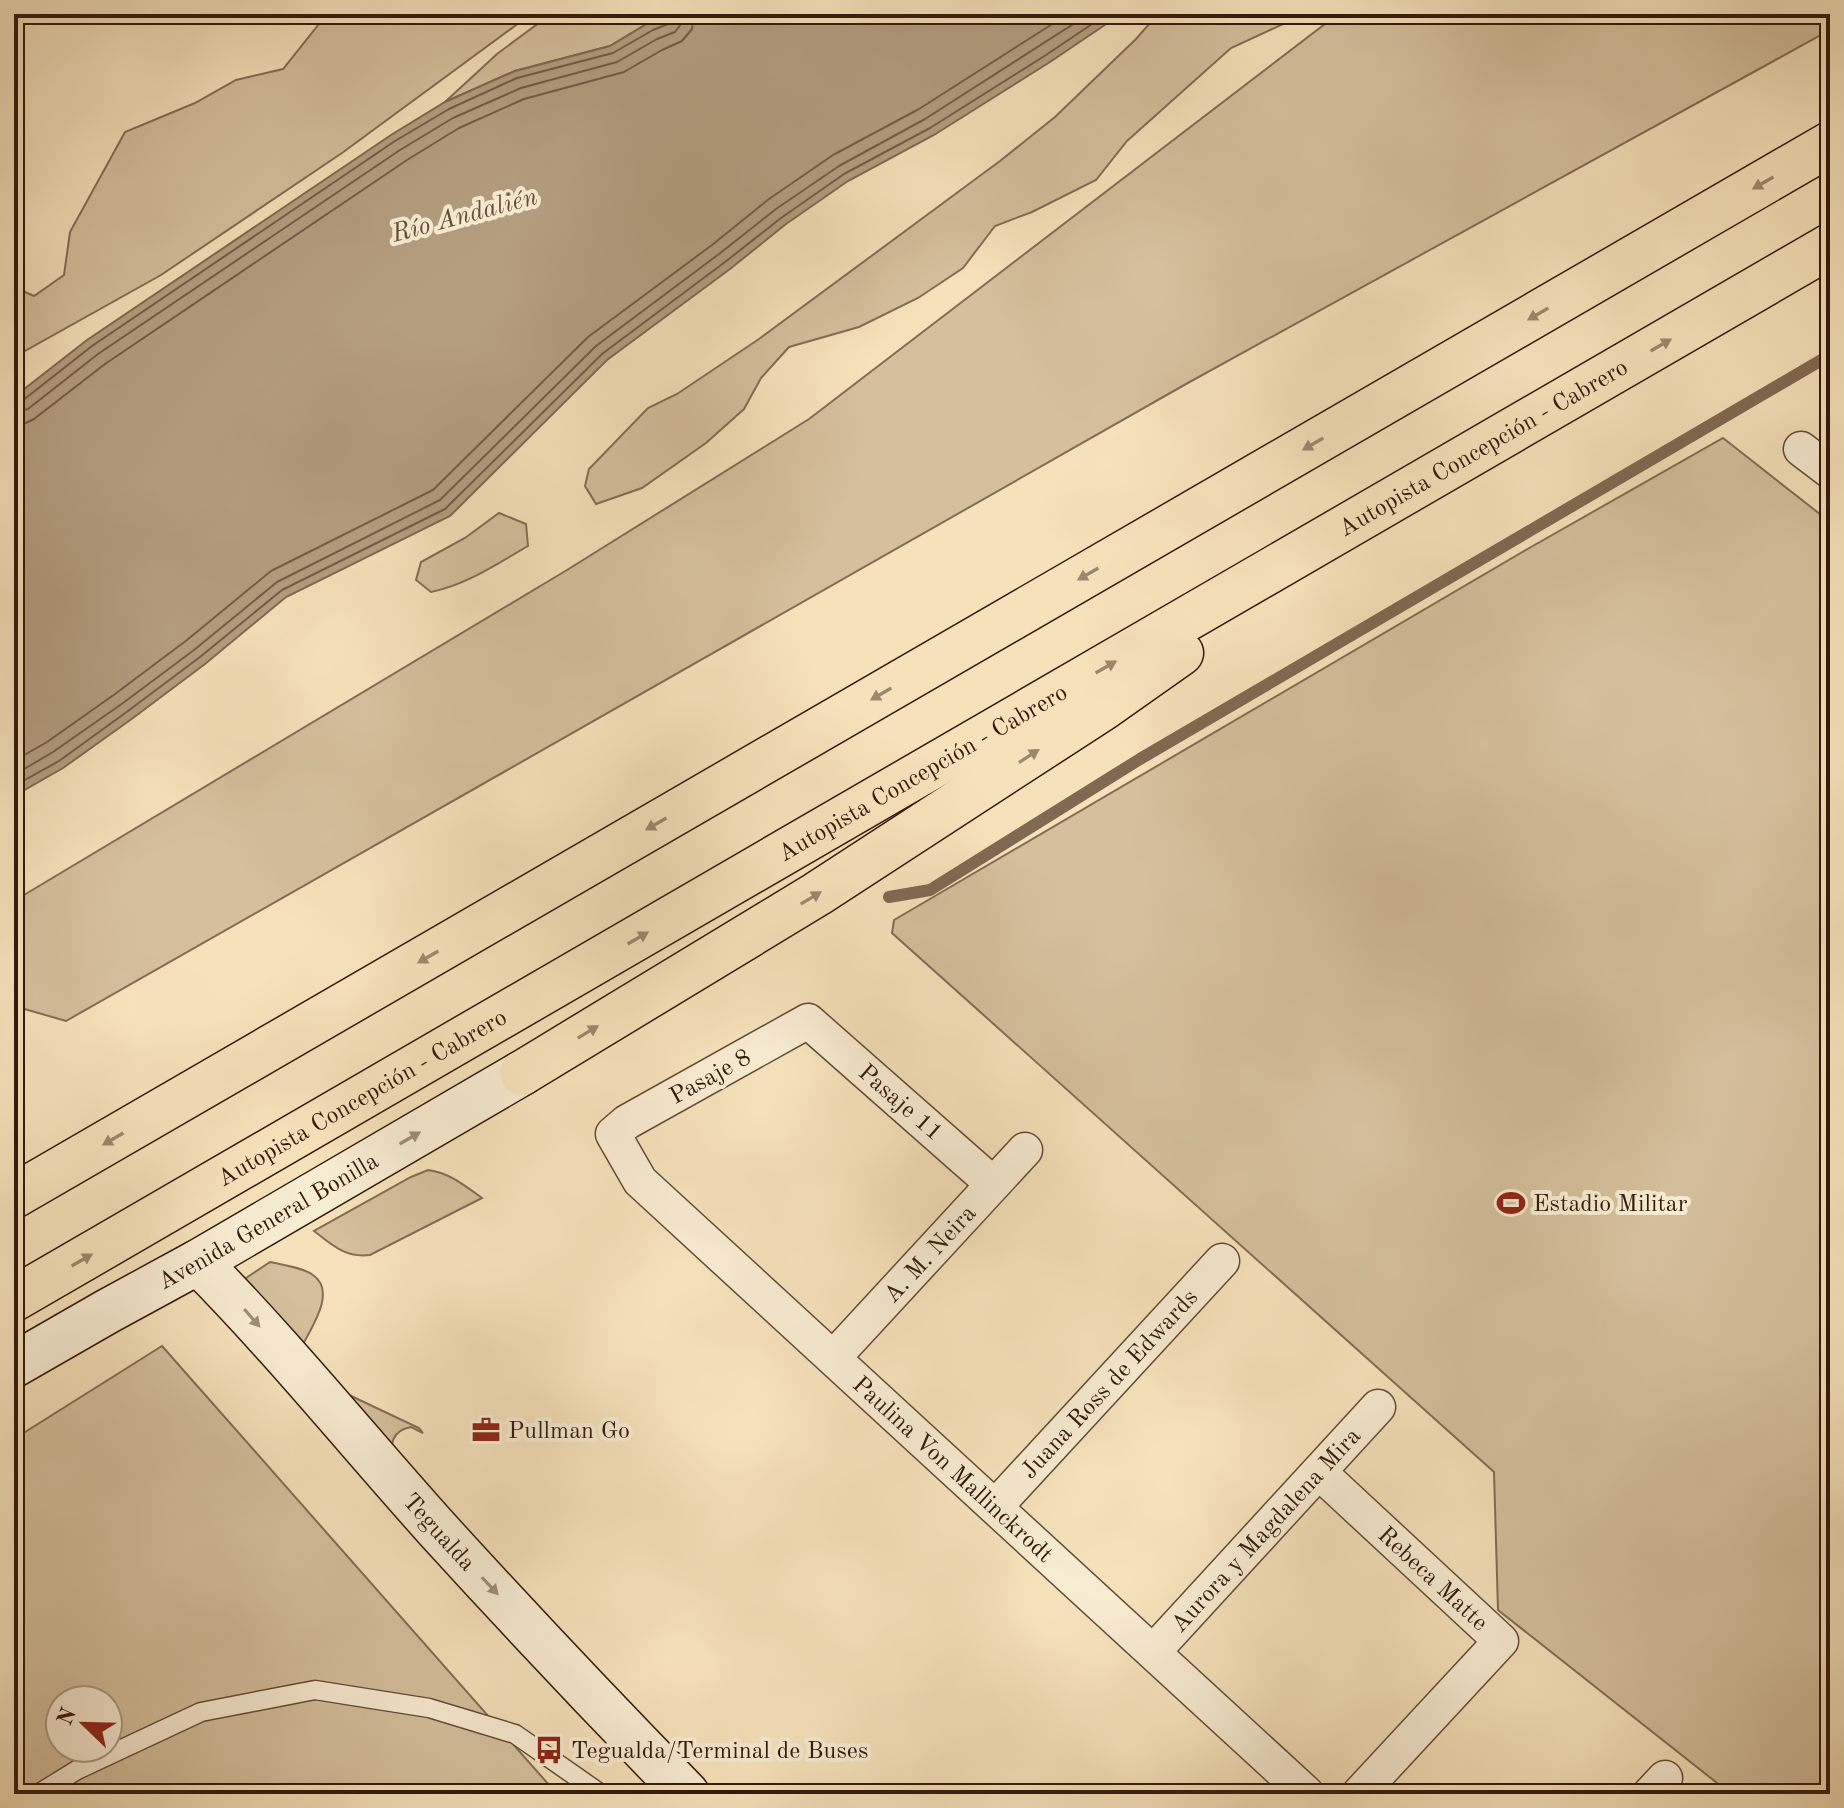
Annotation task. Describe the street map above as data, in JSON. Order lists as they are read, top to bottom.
{
  "streets": {
    "highway": ["Autopista Concepción - Cabrero"],
    "street": [
      "Pasaje 8",
      "Pasaje 11",
      "Avenida General Bonilla",
      "A. M. Neira",
      "Juana Ross de Edwards",
      "Paulina Von Mallinckrodt",
      "Tegualda",
      "Aurora y Magdalena Mira",
      "Rebeca Matte"
    ]
  },
  "crossings": [
    ["Pasaje 8", "Pasaje 11"],
    ["Pasaje 8", "Paulina Von Mallinckrodt"],
    ["Pasaje 11", "A. M. Neira"],
    ["Avenida General Bonilla", "Tegualda"],
    ["A. M. Neira", "Paulina Von Mallinckrodt"],
    ["Juana Ross de Edwards", "Paulina Von Mallinckrodt"],
    ["Paulina Von Mallinckrodt", "Aurora y Magdalena Mira"],
    ["Aurora y Magdalena Mira", "Rebeca Matte"]
  ],
  "one_way": ["Avenida General Bonilla", "Tegualda"],
  "water": ["Río Andalién"],
  "places": {
    "sports": ["Estadio Militar"],
    "office": ["Pullman Go"],
    "bus stop": ["Tegualda/Terminal de Buses"]
  },
  "north": "top left"
}
